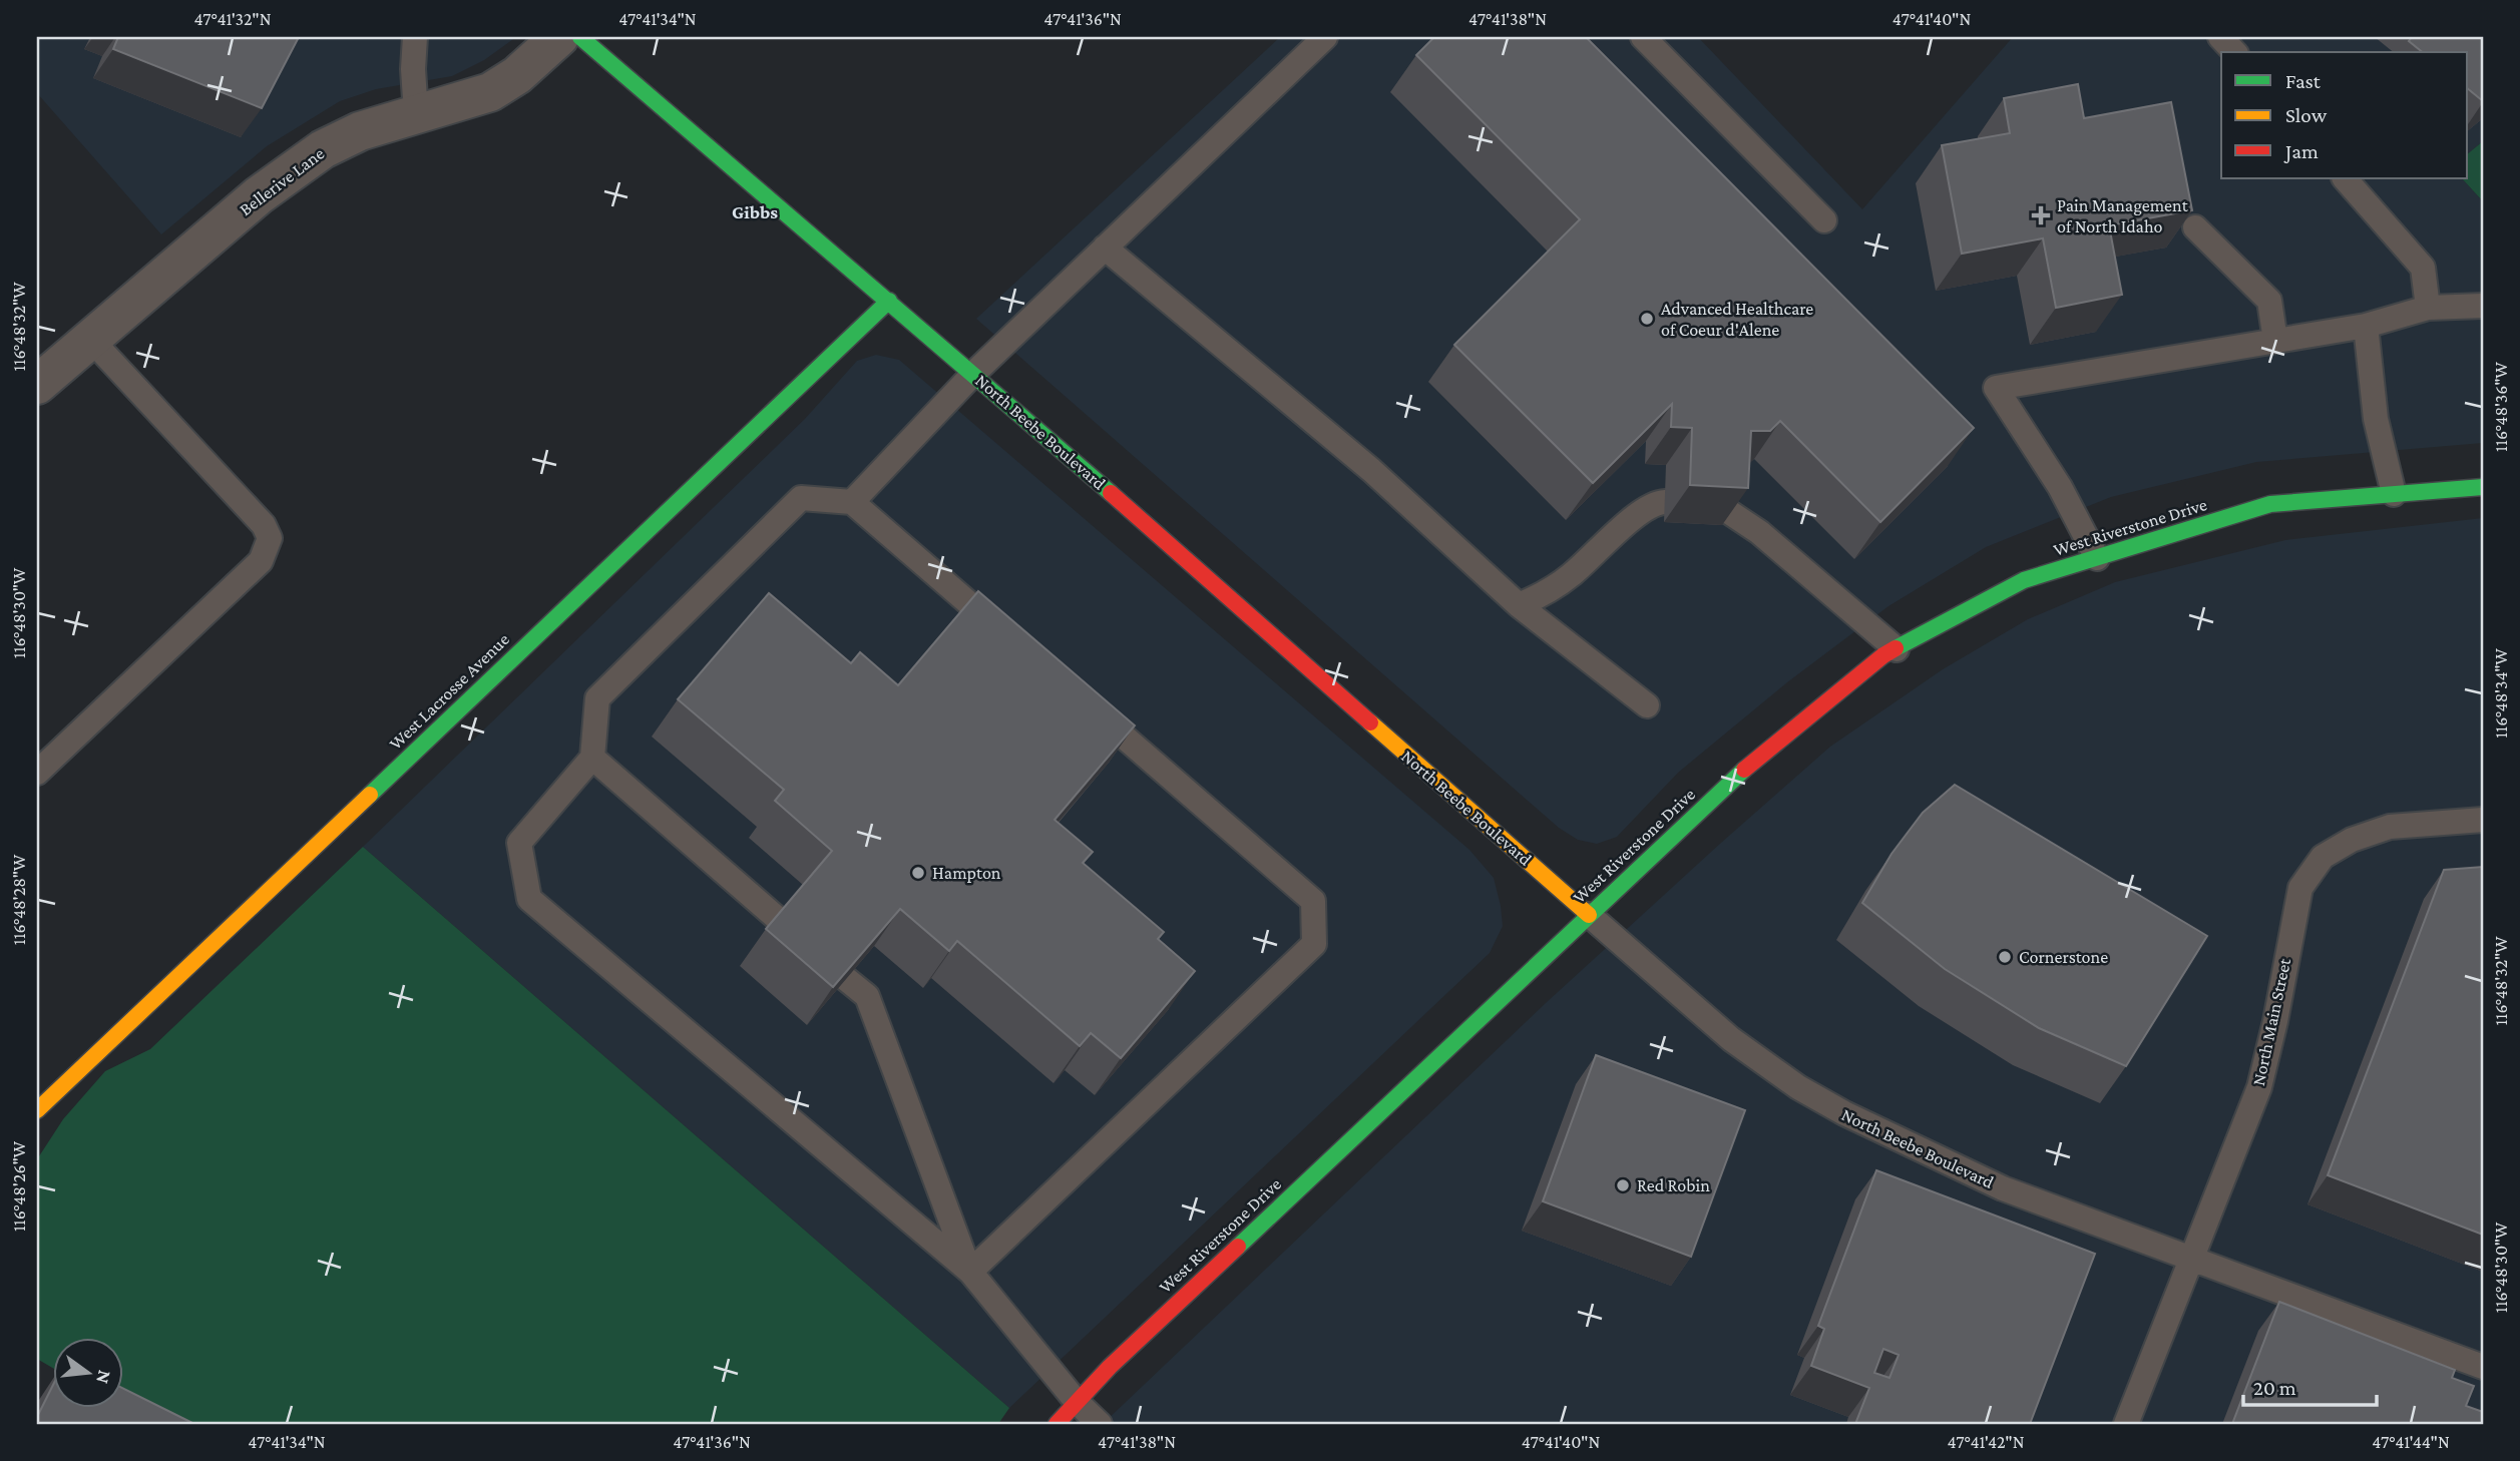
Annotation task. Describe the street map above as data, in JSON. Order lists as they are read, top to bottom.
{
  "streets": {
    "street": [
      "Bellerive Lane",
      "North Beebe Boulevard",
      "West Riverstone Drive",
      "West Lacrosse Avenue"
    ],
    "lane": ["North Main Street"]
  },
  "crossings": [
    ["North Beebe Boulevard", "West Riverstone Drive"],
    ["North Beebe Boulevard", "West Lacrosse Avenue"],
    ["North Beebe Boulevard", "North Main Street"]
  ],
  "districts": ["Gibbs"],
  "places": {
    "health": ["Pain Management of North Idaho"],
    "other": [
      "Advanced Healthcare of Coeur d'Alene",
      "Hampton",
      "Cornerstone",
      "Red Robin"
    ]
  },
  "legend": ["Fast", "Slow", "Jam"],
  "scale_bar": "20 m",
  "north": "right",
  "coordinates": [
    "47°41'32\"N",
    "47°41'34\"N",
    "47°41'36\"N",
    "47°41'38\"N",
    "47°41'40\"N",
    "116°48'32\"W",
    "116°48'36\"W",
    "116°48'30\"W",
    "116°48'34\"W",
    "116°48'28\"W",
    "116°48'26\"W",
    "47°41'42\"N",
    "47°41'44\"N"
  ]
}
